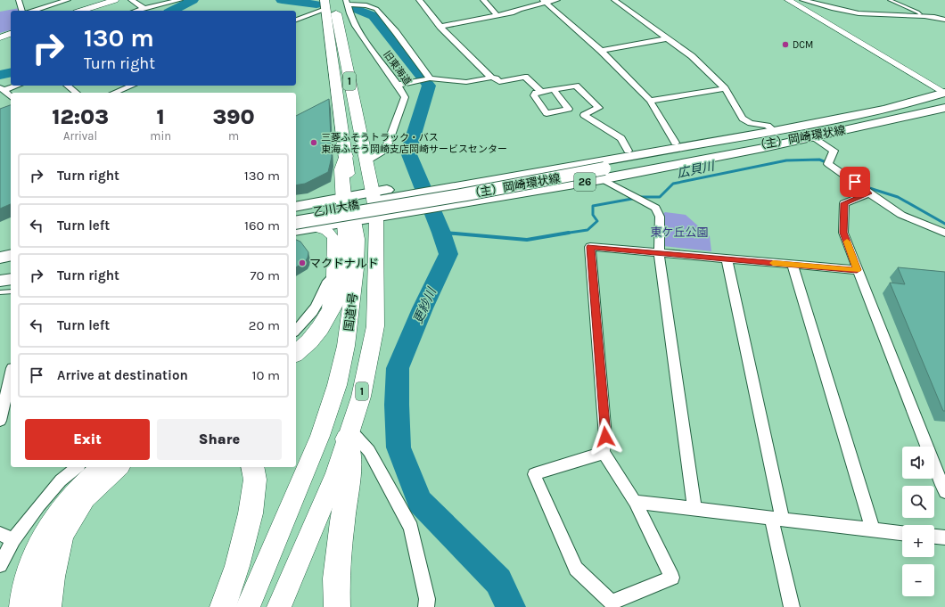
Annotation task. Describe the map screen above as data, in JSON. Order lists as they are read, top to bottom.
{
  "streets": {
    "highway": ["1", "国道1号"],
    "main road": ["（主）岡崎環状線", "26", "乙川大橋"],
    "street": ["旧東海道"]
  },
  "crossings": [
    ["旧東海道", "国道1号"],
    ["（主）岡崎環状線", "26"],
    ["（主）岡崎環状線", "乙川大橋"],
    ["（主）岡崎環状線", "国道1号"],
    ["26", "乙川大橋"],
    ["26", "国道1号"],
    ["乙川大橋", "国道1号"]
  ],
  "water": ["広貝川", "更紗川"],
  "parks": ["東ケ丘公園"],
  "places": ["DCM", "三菱ふそうトラック・バス 東海ふそう岡崎支店岡崎サービスセンター", "マクドナルド"],
  "page": {
    "turn": ["130 m", "Turn right"],
    "eta": [
      "12:03",
      "Arrival",
      "1",
      "min",
      "390",
      "m"
    ],
    "list": [
      {
        "name": "Turn right",
        "value": "130 m"
      },
      {
        "name": "Turn left",
        "value": "160 m"
      },
      {
        "name": "Turn right",
        "value": "70 m"
      },
      {
        "name": "Turn left",
        "value": "20 m"
      },
      {
        "name": "Arrive at destination",
        "value": "10 m"
      }
    ],
    "buttons": ["Exit", "Share"],
    "map_buttons": ["+", "−"]
  }
}
